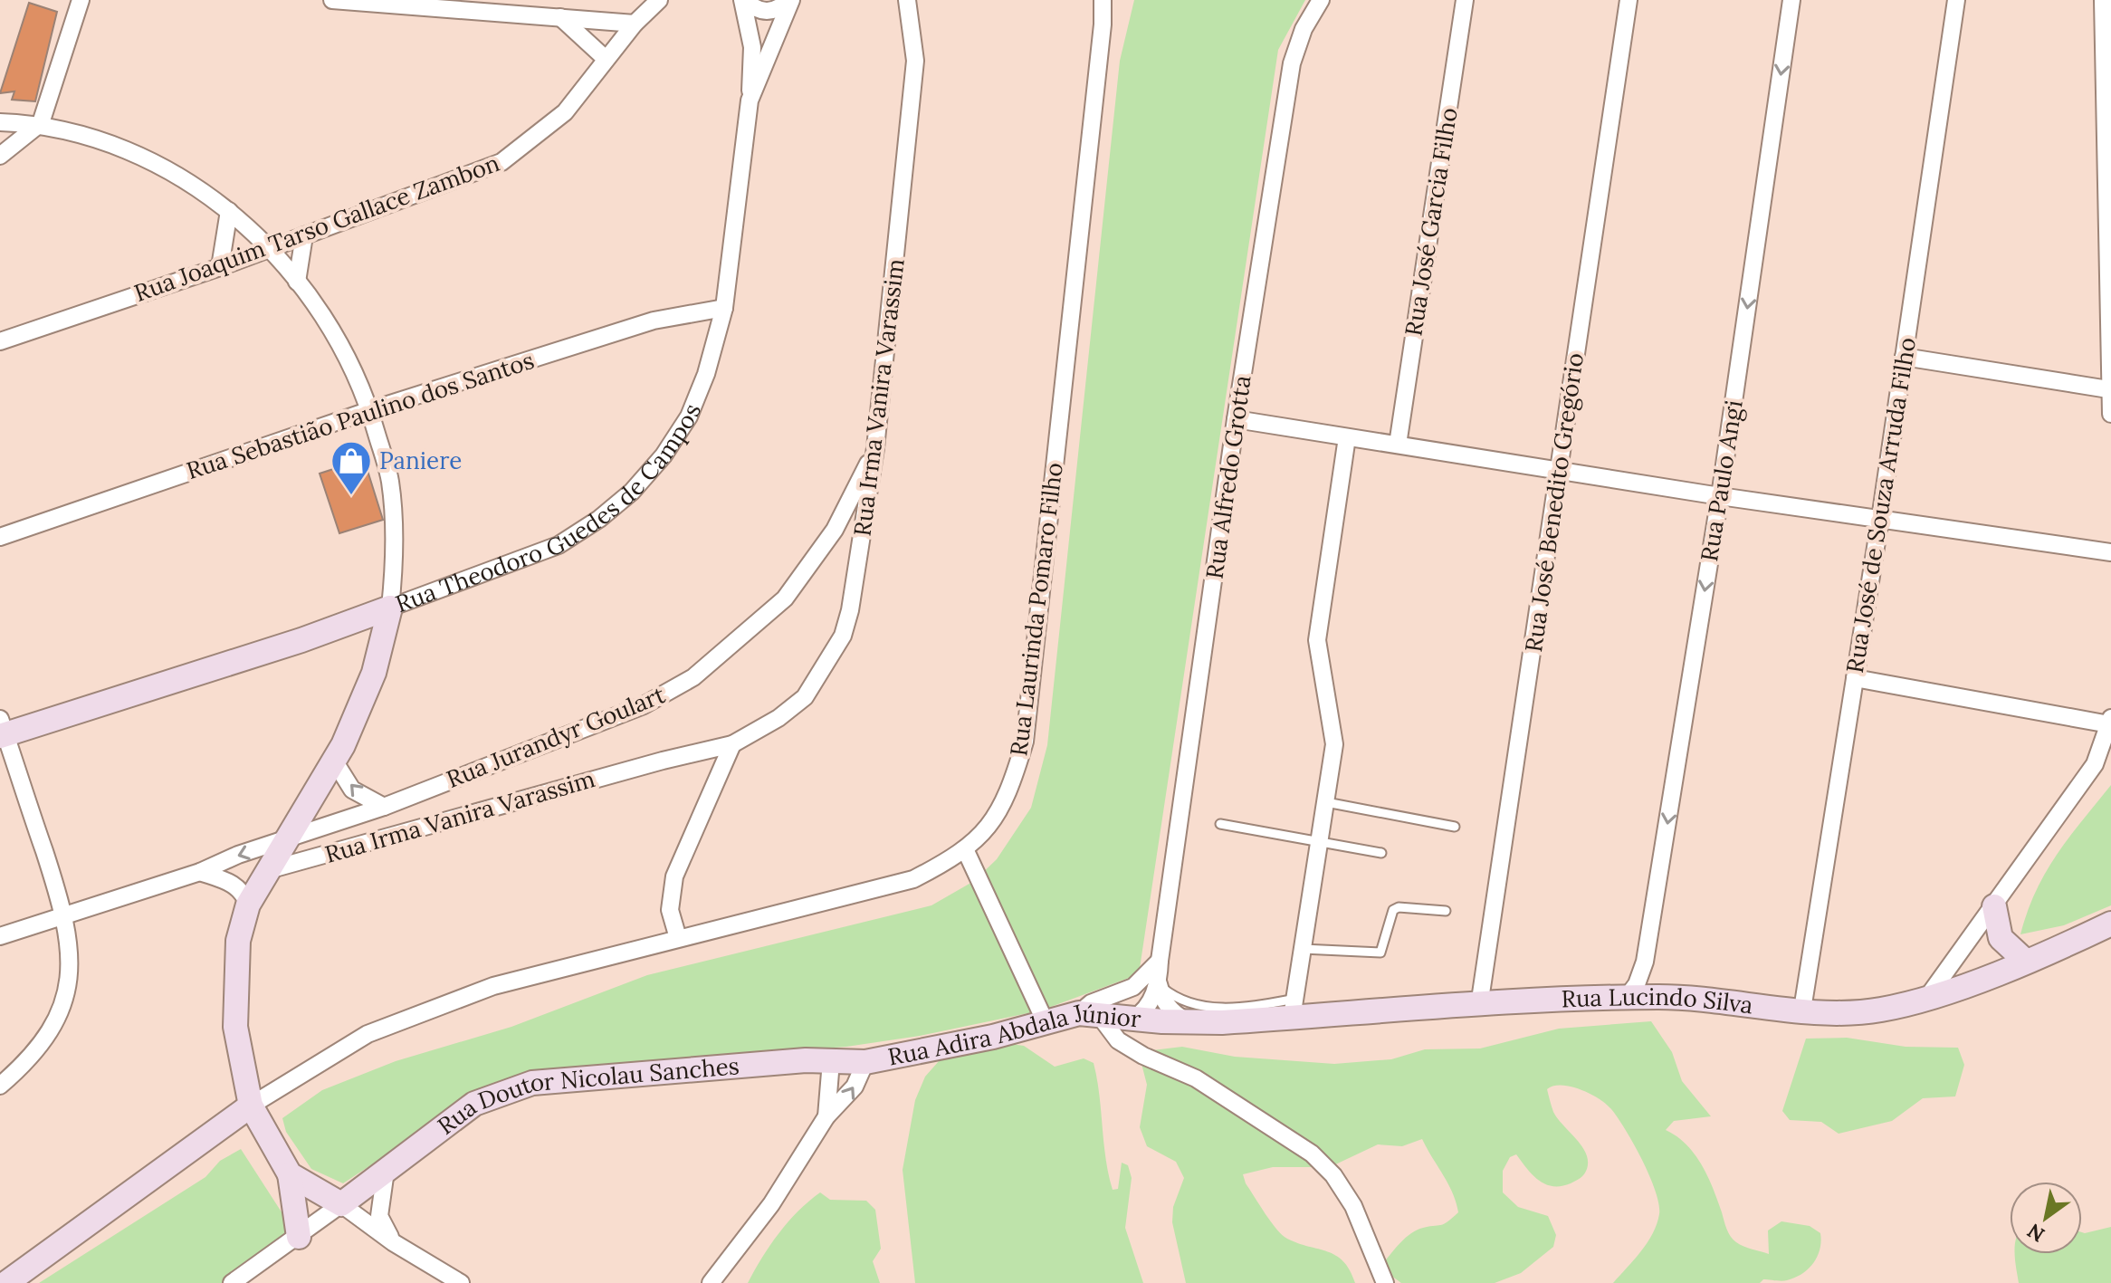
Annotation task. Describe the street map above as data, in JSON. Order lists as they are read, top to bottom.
{
  "streets": {
    "street": [
      "Rua José Garcia Filho",
      "Rua Joaquim Tarso Gallace Zambon",
      "Rua Irma Vanira Varassim",
      "Rua Sebastião Paulino dos Santos",
      "Rua Alfredo Grotta",
      "Rua Paulo Angi",
      "Rua Theodoro Guedes de Campos",
      "Rua José Benedito Gregório",
      "Rua José de Souza Arruda Filho",
      "Rua Laurinda Pomaro Filho",
      "Rua Jurandyr Goulart",
      "Rua Lucindo Silva",
      "Rua Adira Abdala Júnior",
      "Rua Doutor Nicolau Sanches"
    ]
  },
  "crossings": [
    ["Rua Irma Vanira Varassim", "Rua Jurandyr Goulart"],
    ["Rua Sebastião Paulino dos Santos", "Rua Theodoro Guedes de Campos"],
    ["Rua Paulo Angi", "Rua Lucindo Silva"],
    ["Rua José Benedito Gregório", "Rua Lucindo Silva"],
    ["Rua José de Souza Arruda Filho", "Rua Lucindo Silva"],
    ["Rua Lucindo Silva", "Rua Adira Abdala Júnior"],
    ["Rua Adira Abdala Júnior", "Rua Doutor Nicolau Sanches"]
  ],
  "one_way": ["Rua Paulo Angi"],
  "places": {
    "shop": ["Paniere"]
  },
  "north": "bottom left"
}
